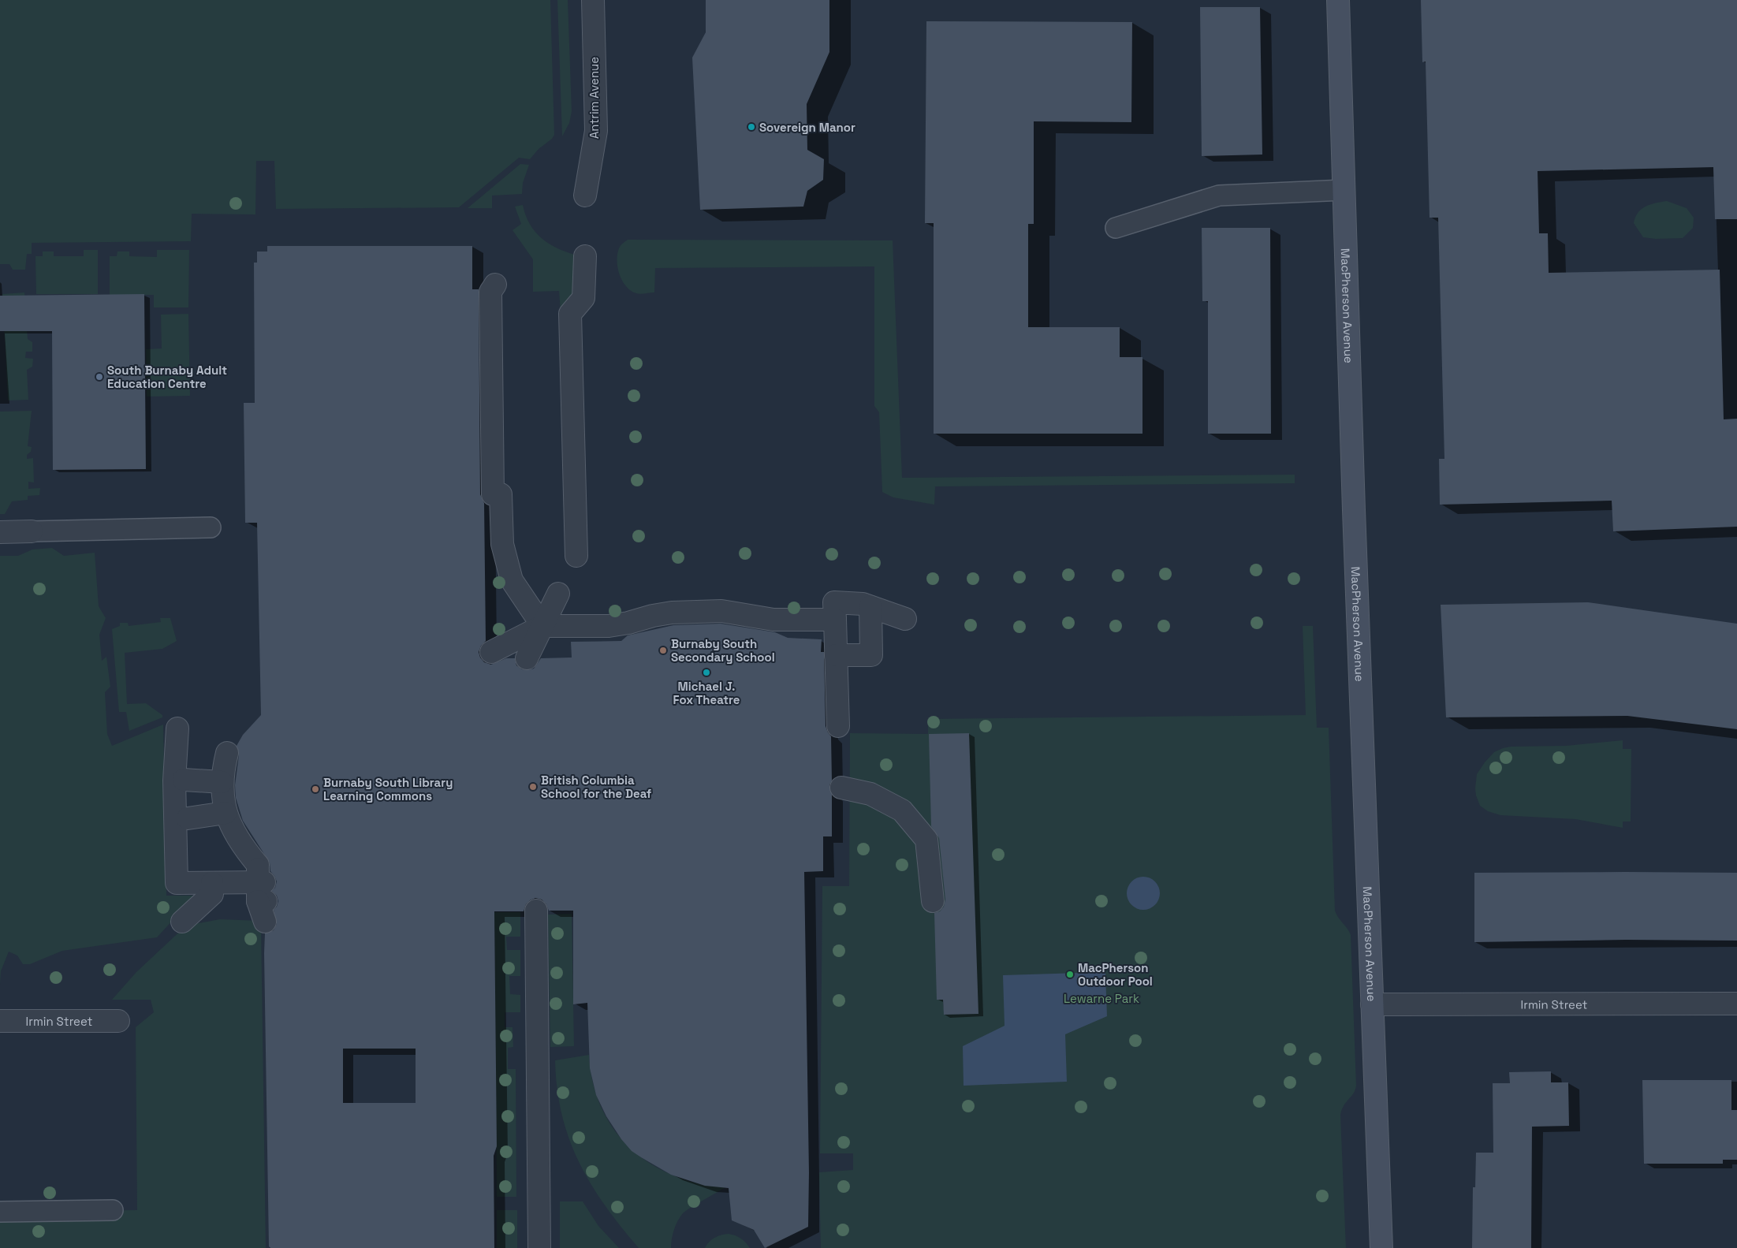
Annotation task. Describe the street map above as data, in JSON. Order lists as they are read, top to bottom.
{
  "streets": {
    "street": ["Antrim Avenue", "MacPherson Avenue", "Irmin Street"]
  },
  "crossings": [
    ["MacPherson Avenue", "Irmin Street"]
  ],
  "parks": ["Lewarne Park"],
  "places": [
    "Sovereign Manor",
    "South Burnaby Adult Education Centre",
    "Burnaby South Secondary School",
    "Michael J. Fox Theatre",
    "British Columbia School for the Deaf",
    "Burnaby South Library Learning Commons",
    "MacPherson Outdoor Pool"
  ]
}
